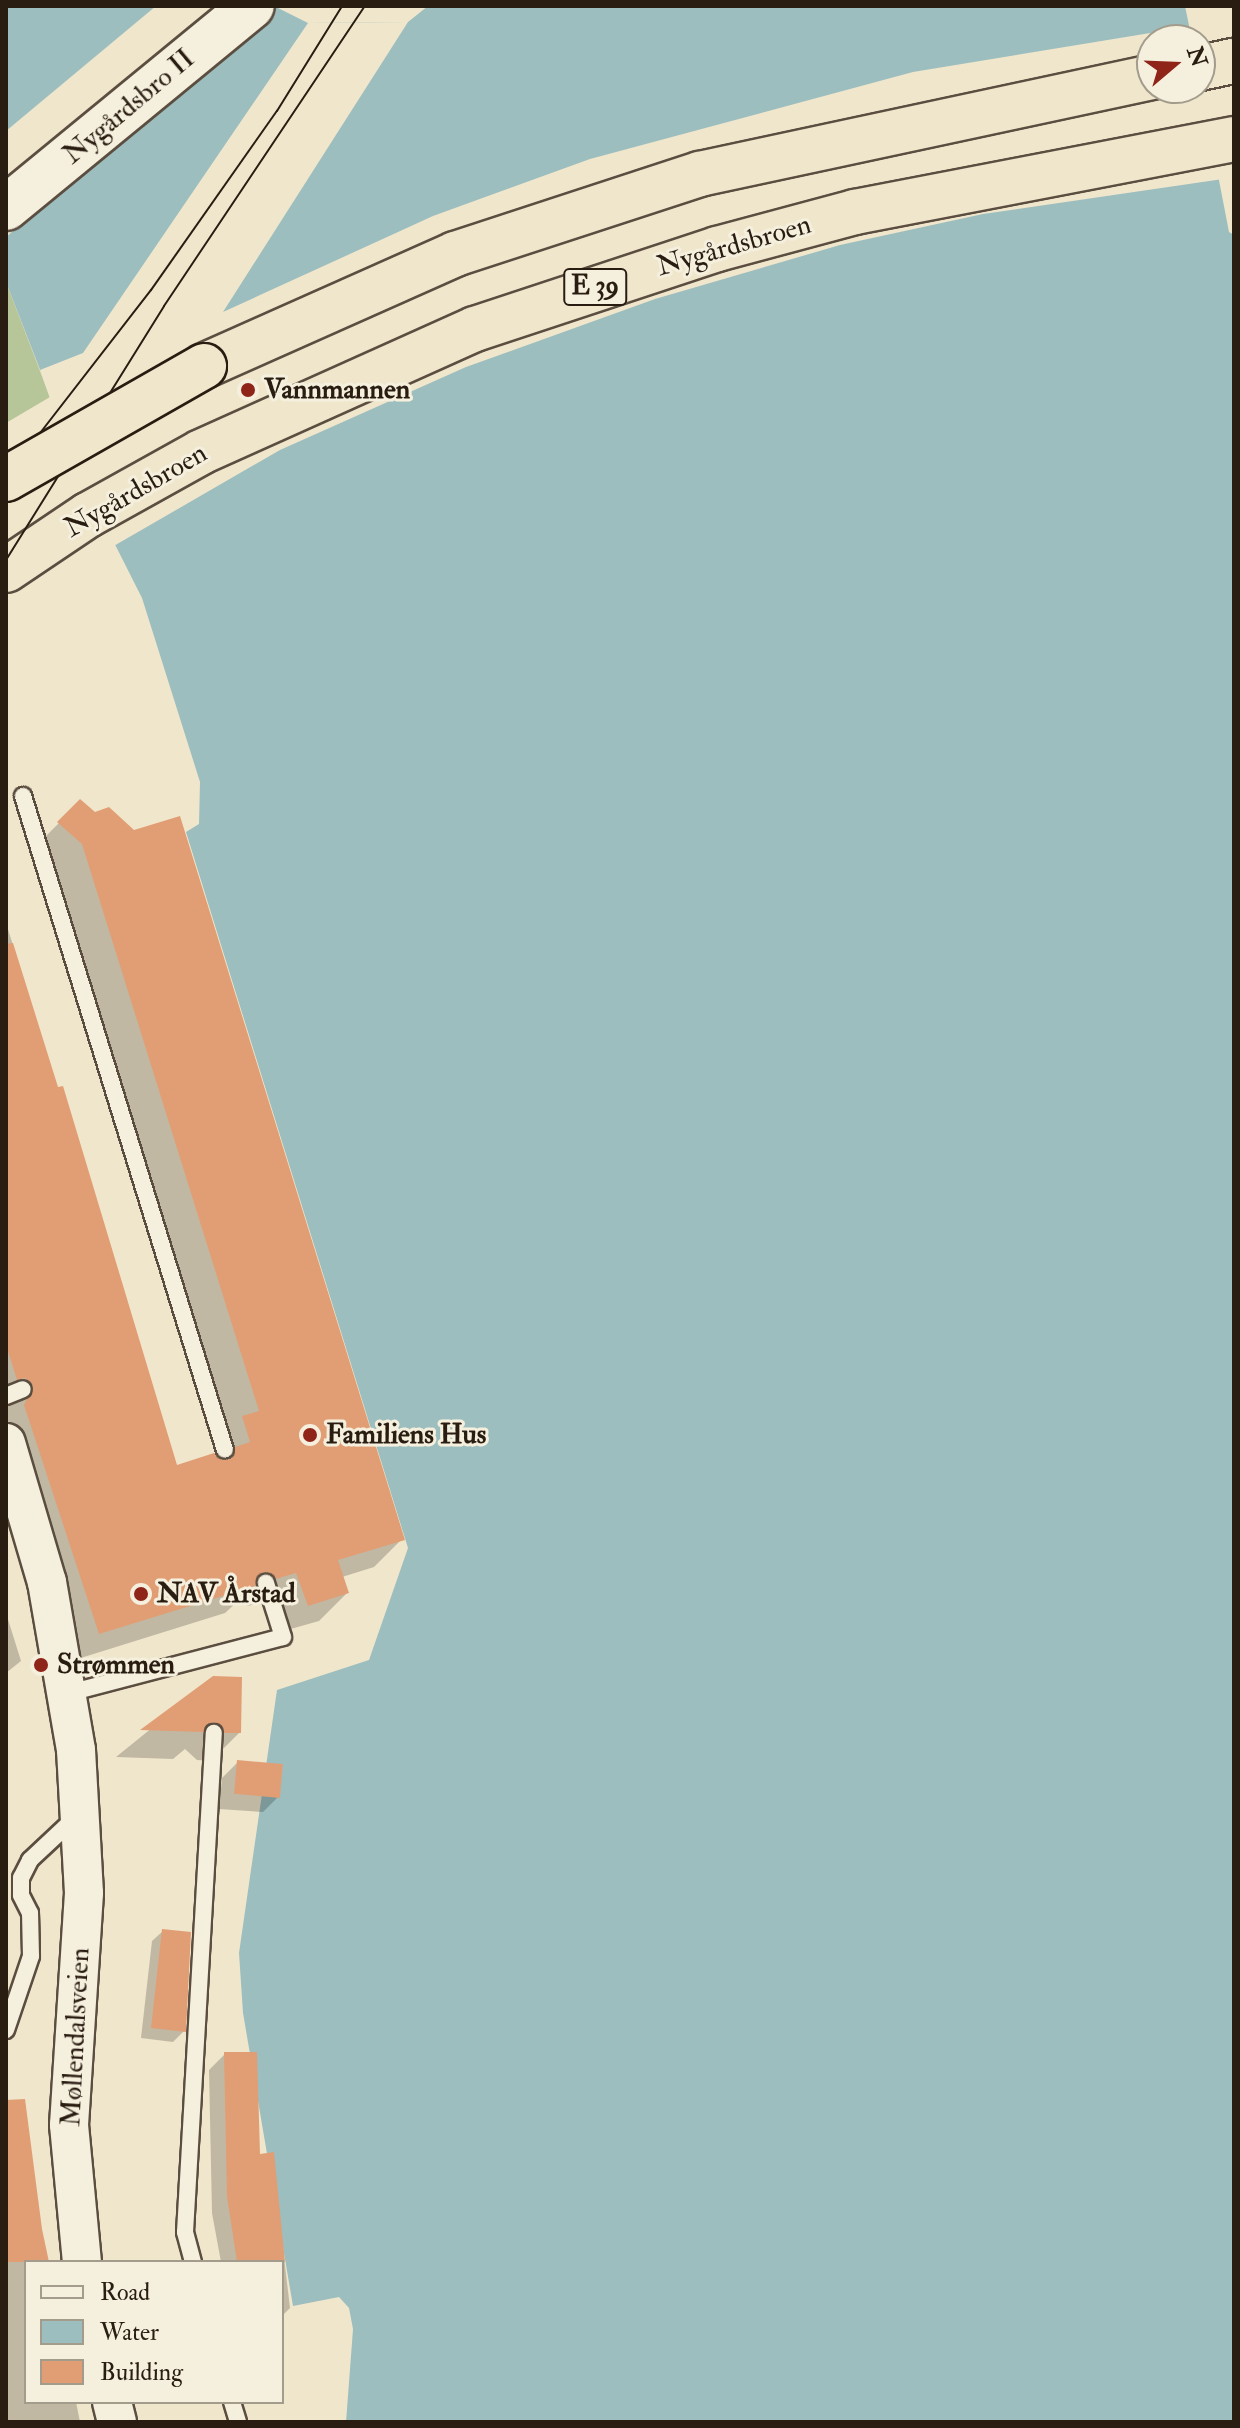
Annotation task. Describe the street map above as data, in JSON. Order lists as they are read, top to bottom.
{
  "streets": {
    "highway": ["Nygårdsbroen", "E 39"],
    "main road": ["Nygårdsbro II"],
    "street": ["Møllendalsveien"]
  },
  "places": [
    "Vannmannen",
    "Familiens Hus",
    "NAV Årstad",
    "Strømmen"
  ],
  "legend": ["Road", "Water", "Building"],
  "north": "right"
}
